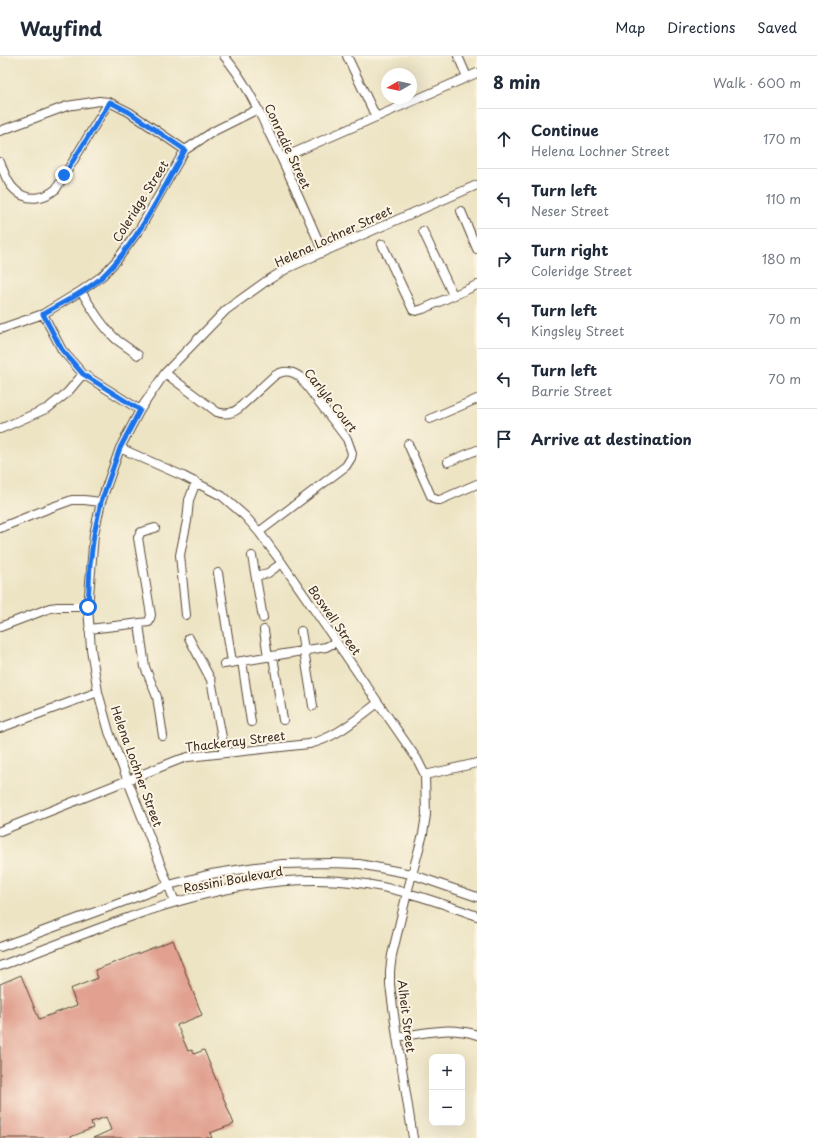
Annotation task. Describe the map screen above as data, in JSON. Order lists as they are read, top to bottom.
{
  "streets": {
    "street": [
      "Conradie Street",
      "Coleridge Street",
      "Helena Lochner Street",
      "Carlyle Court",
      "Boswell Street",
      "Thackeray Street",
      "Rossini Boulevard",
      "Alheit Street"
    ]
  },
  "crossings": [
    ["Conradie Street", "Coleridge Street"],
    ["Conradie Street", "Helena Lochner Street"],
    ["Helena Lochner Street", "Carlyle Court"],
    ["Helena Lochner Street", "Boswell Street"],
    ["Helena Lochner Street", "Thackeray Street"],
    ["Helena Lochner Street", "Rossini Boulevard"],
    ["Carlyle Court", "Boswell Street"],
    ["Boswell Street", "Thackeray Street"],
    ["Boswell Street", "Rossini Boulevard"],
    ["Boswell Street", "Alheit Street"],
    ["Rossini Boulevard", "Alheit Street"]
  ],
  "north": "left",
  "page": {
    "header": "Wayfind",
    "nav": ["Map", "Directions", "Saved"],
    "heading": ["8 min", "Walk · 600 m"],
    "list": [
      ["Continue", "Helena Lochner Street", "170 m"],
      ["Turn left", "Neser Street", "110 m"],
      ["Turn right", "Coleridge Street", "180 m"],
      ["Turn left", "Kingsley Street", "70 m"],
      ["Turn left", "Barrie Street", "70 m"],
      "Arrive at destination"
    ],
    "map_buttons": ["+", "−"]
  }
}
